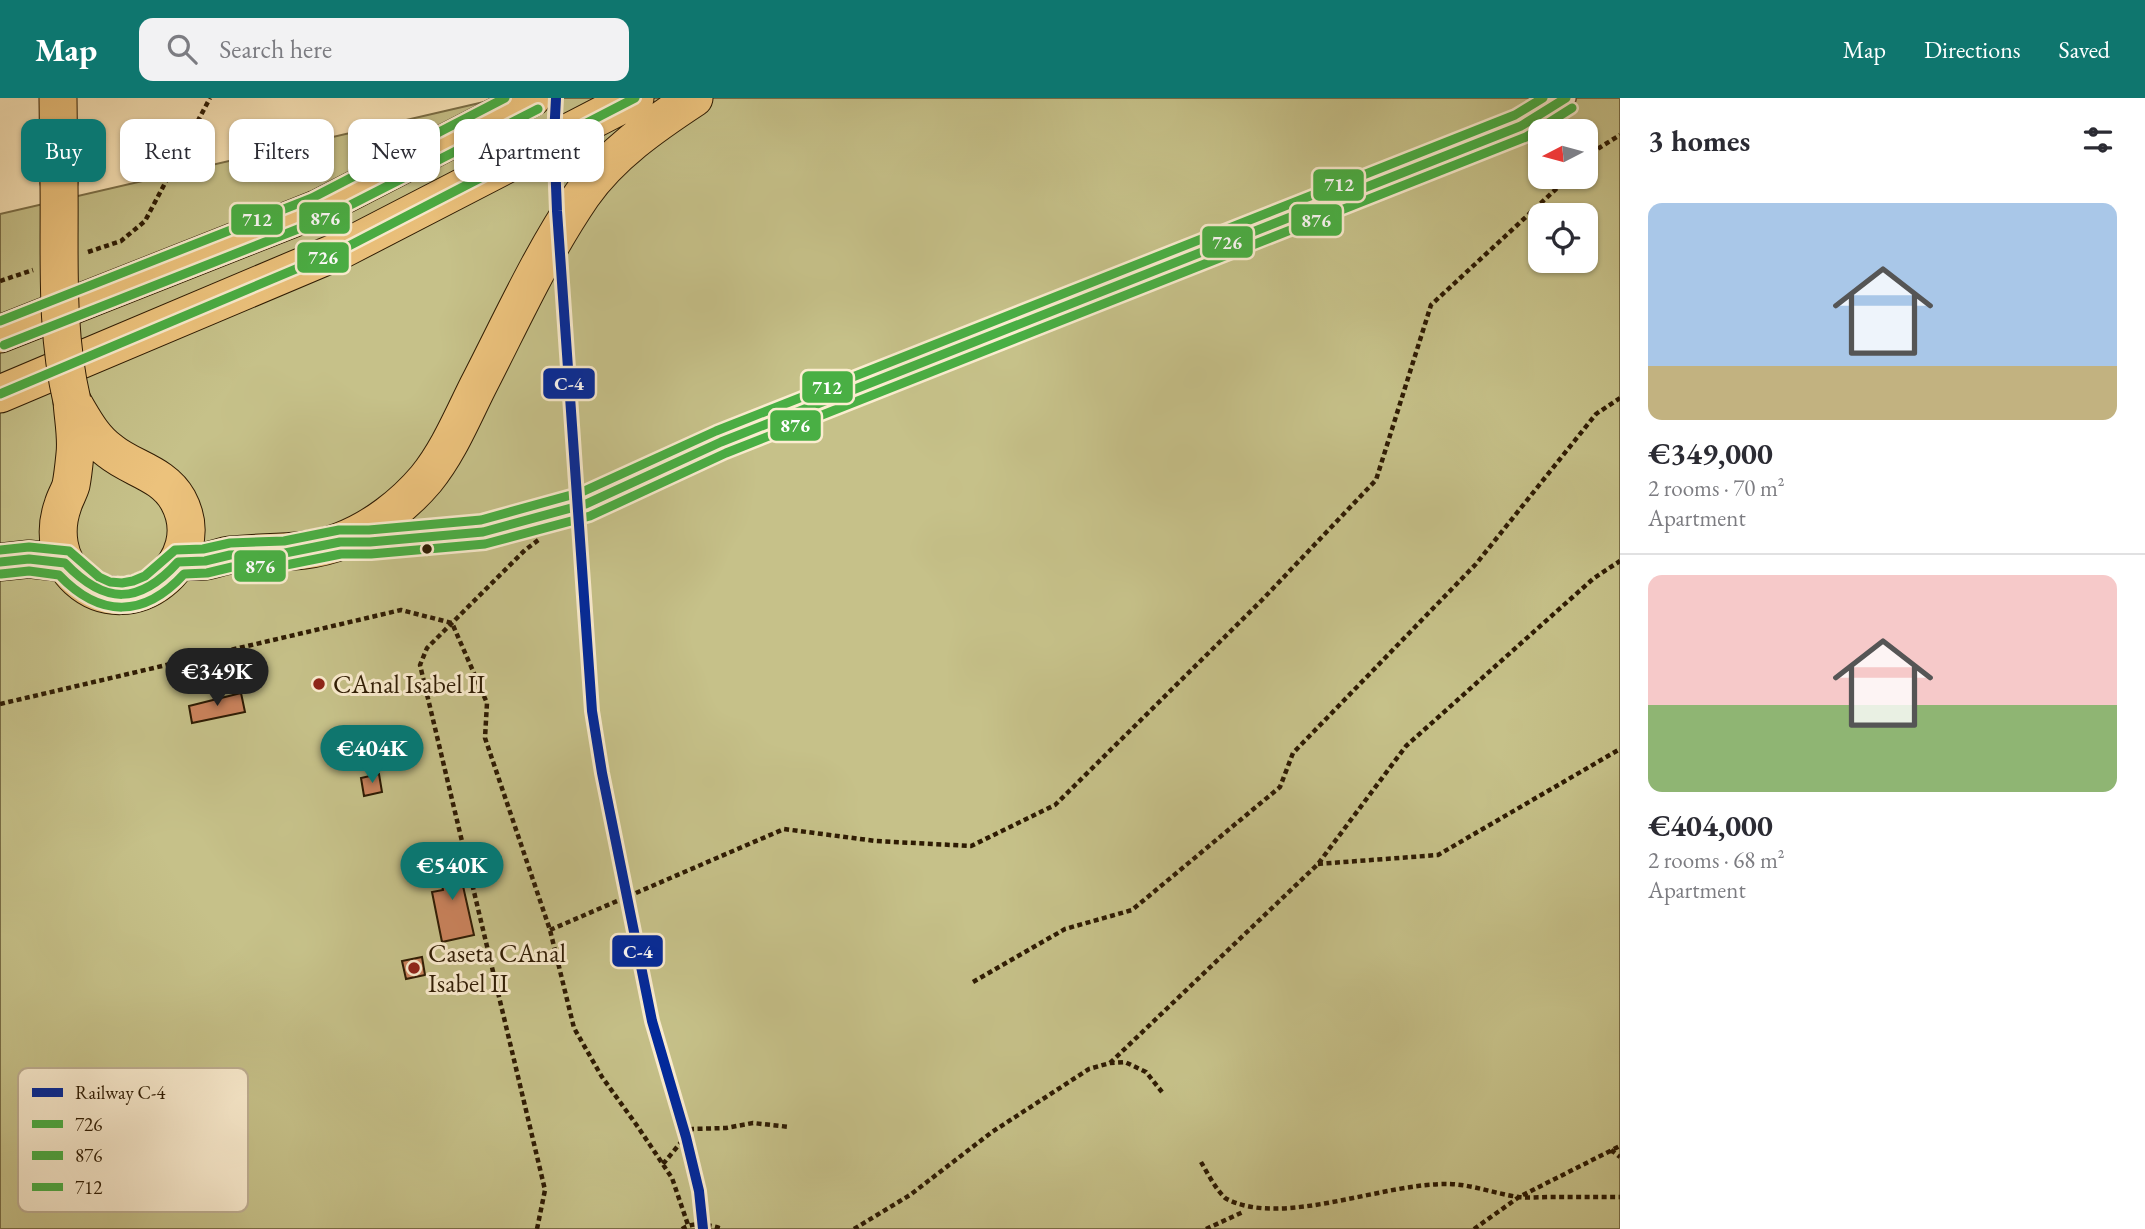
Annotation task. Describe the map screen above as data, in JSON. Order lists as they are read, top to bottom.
{
  "places": ["CAnal Isabel II", "Caseta CAnal Isabel II"],
  "lines": [
    "rail line C-4",
    "transit line 726",
    "transit line 712",
    "transit line 876"
  ],
  "legend": [
    "Railway C-4",
    "726",
    "876",
    "712"
  ],
  "north": "left",
  "page": {
    "header": "Map",
    "search": "Search here",
    "nav": ["Map", "Directions", "Saved"],
    "heading": "3 homes",
    "chip": [
      "Buy",
      "Rent",
      "Filters",
      "New",
      "Apartment"
    ],
    "list": [
      {
        "name": "€349,000",
        "note": "2 rooms · 70 m² · Apartment"
      },
      {
        "name": "€404,000",
        "note": "2 rooms · 68 m² · Apartment"
      }
    ],
    "price": ["€349K", "€404K", "€540K"]
  }
}
